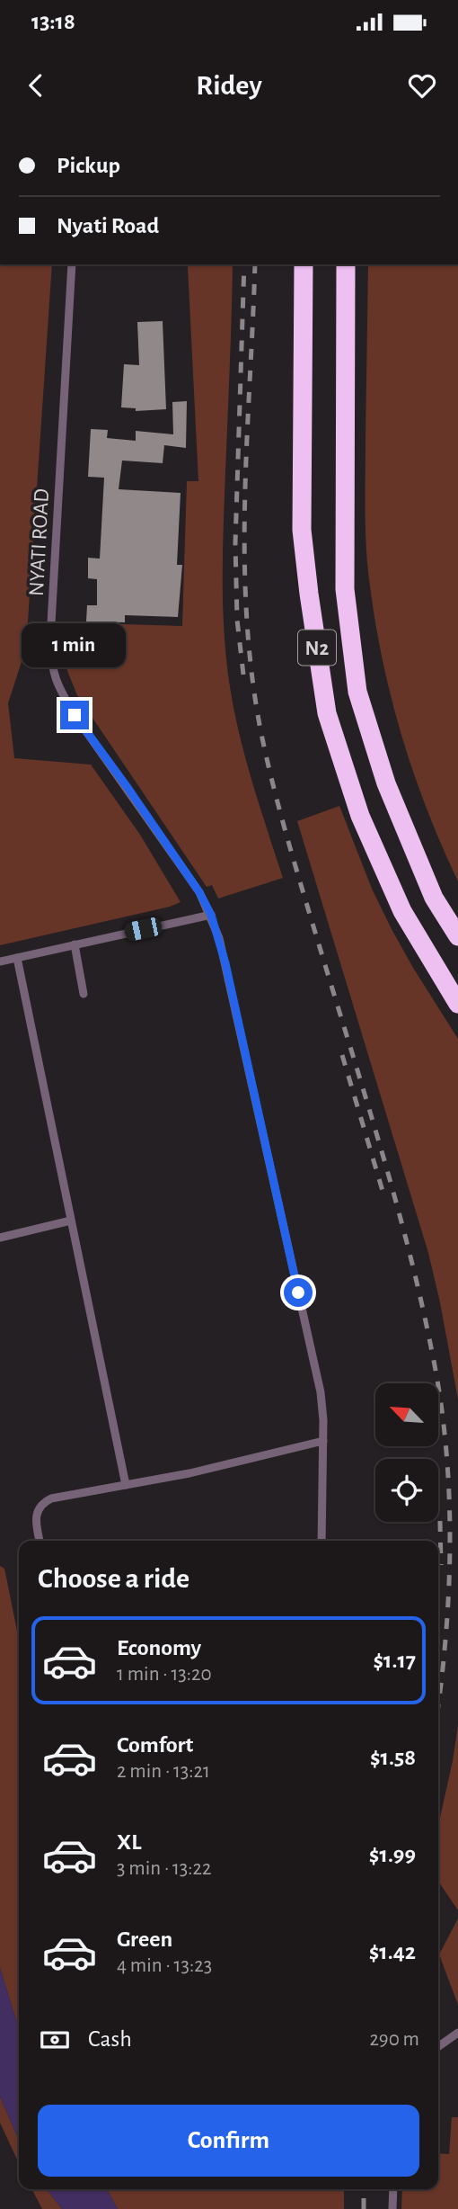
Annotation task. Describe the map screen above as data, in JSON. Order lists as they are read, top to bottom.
{
  "streets": {
    "highway": ["N2"],
    "lane": ["NYATI ROAD"]
  },
  "north": "top left",
  "page": {
    "status": "13:18",
    "header": "Ridey",
    "banner": ["Pickup", "Nyati Road"],
    "bubble": "1 min",
    "heading": "Choose a ride",
    "list": [
      {
        "name": "Economy",
        "note": "1 min · 13:20",
        "value": "$1.17"
      },
      {
        "name": "Comfort",
        "note": "2 min · 13:21",
        "value": "$1.58"
      },
      {
        "name": "XL",
        "note": "3 min · 13:22",
        "value": "$1.99"
      },
      {
        "name": "Green",
        "note": "4 min · 13:23",
        "value": "$1.42"
      }
    ],
    "pay": ["Cash", "290 m"],
    "buttons": "Confirm"
  }
}
